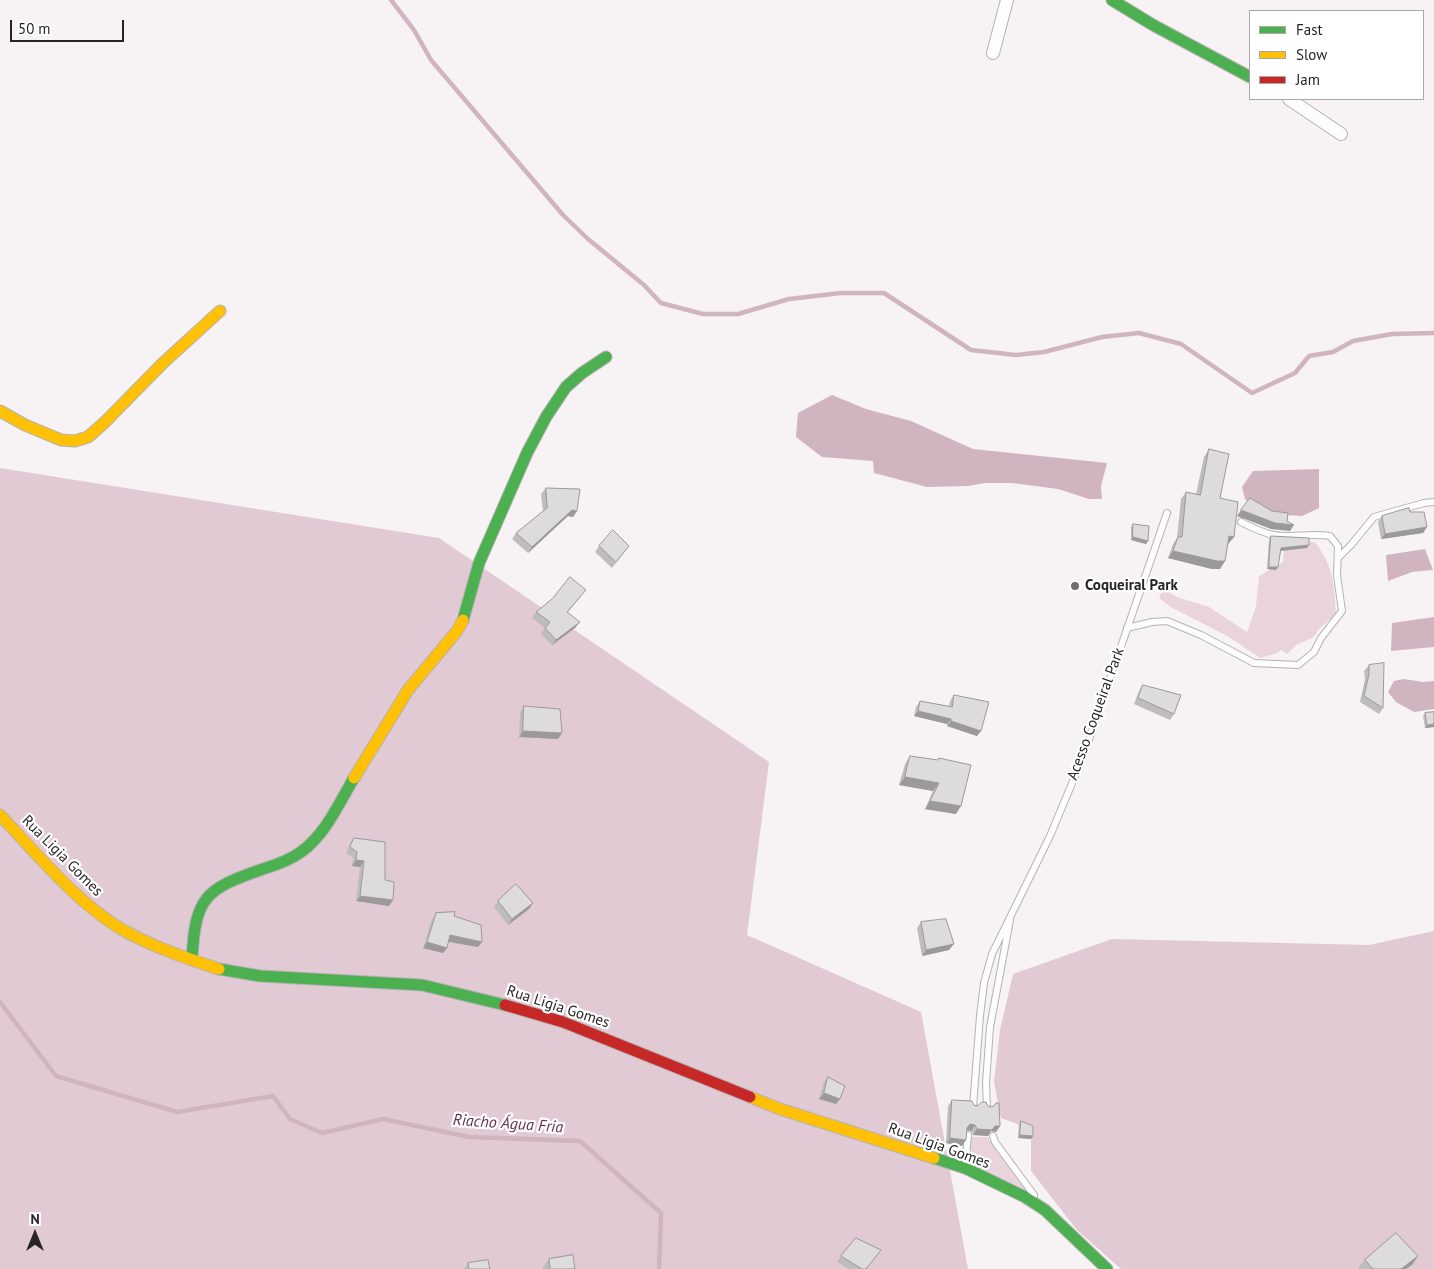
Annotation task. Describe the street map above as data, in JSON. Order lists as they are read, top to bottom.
{
  "streets": {
    "street": ["Rua Ligia Gomes"],
    "lane": ["Acesso Coqueiral Park"]
  },
  "water": ["Riacho Água Fria"],
  "places": ["Coqueiral Park"],
  "legend": ["Fast", "Slow", "Jam"],
  "scale_bar": "50 m",
  "north": "top"
}
